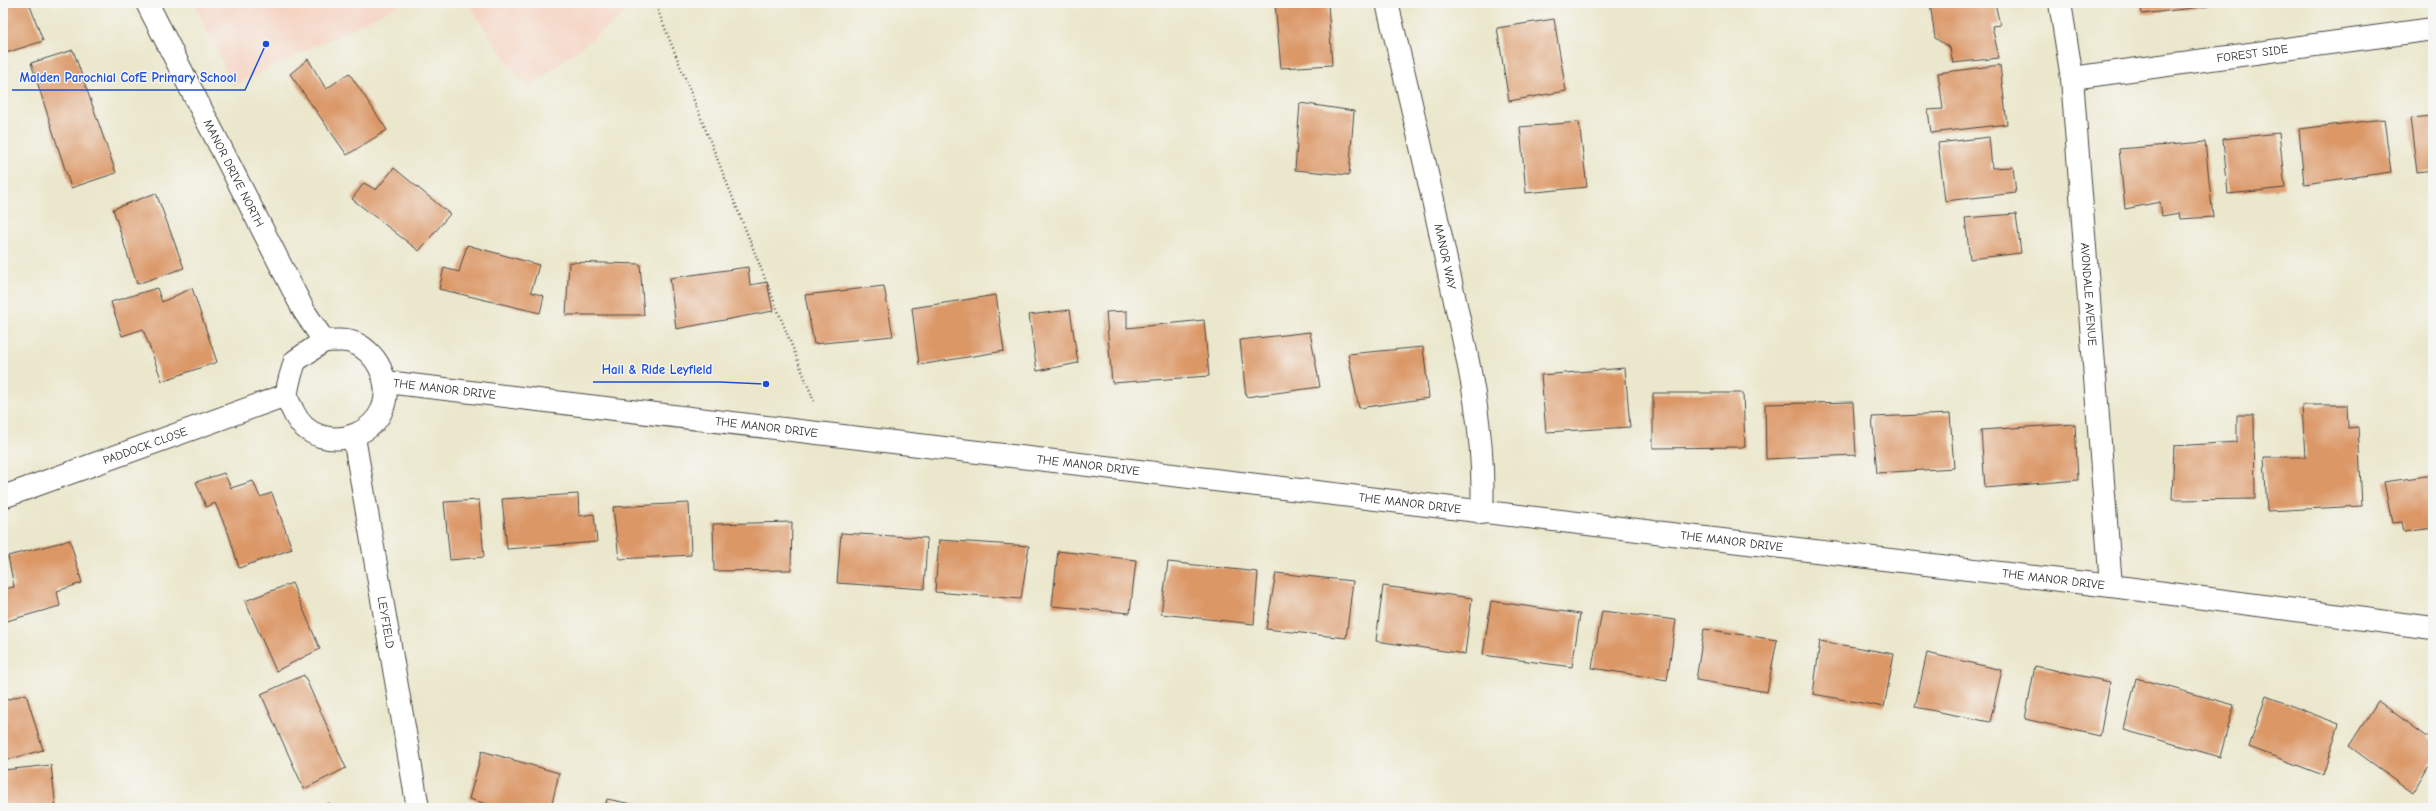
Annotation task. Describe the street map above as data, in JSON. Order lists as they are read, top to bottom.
{
  "streets": {
    "street": [
      "FOREST SIDE",
      "MANOR DRIVE NORTH",
      "MANOR WAY",
      "AVONDALE AVENUE",
      "THE MANOR DRIVE",
      "PADDOCK CLOSE",
      "LEYFIELD"
    ]
  },
  "crossings": [
    ["FOREST SIDE", "AVONDALE AVENUE"],
    ["MANOR DRIVE NORTH", "THE MANOR DRIVE"],
    ["MANOR DRIVE NORTH", "PADDOCK CLOSE"],
    ["MANOR DRIVE NORTH", "LEYFIELD"],
    ["MANOR WAY", "THE MANOR DRIVE"],
    ["AVONDALE AVENUE", "THE MANOR DRIVE"],
    ["THE MANOR DRIVE", "PADDOCK CLOSE"],
    ["THE MANOR DRIVE", "LEYFIELD"],
    ["PADDOCK CLOSE", "LEYFIELD"]
  ],
  "places": ["Malden Parochial CofE Primary School", "Hail & Ride Leyfield"]
}
